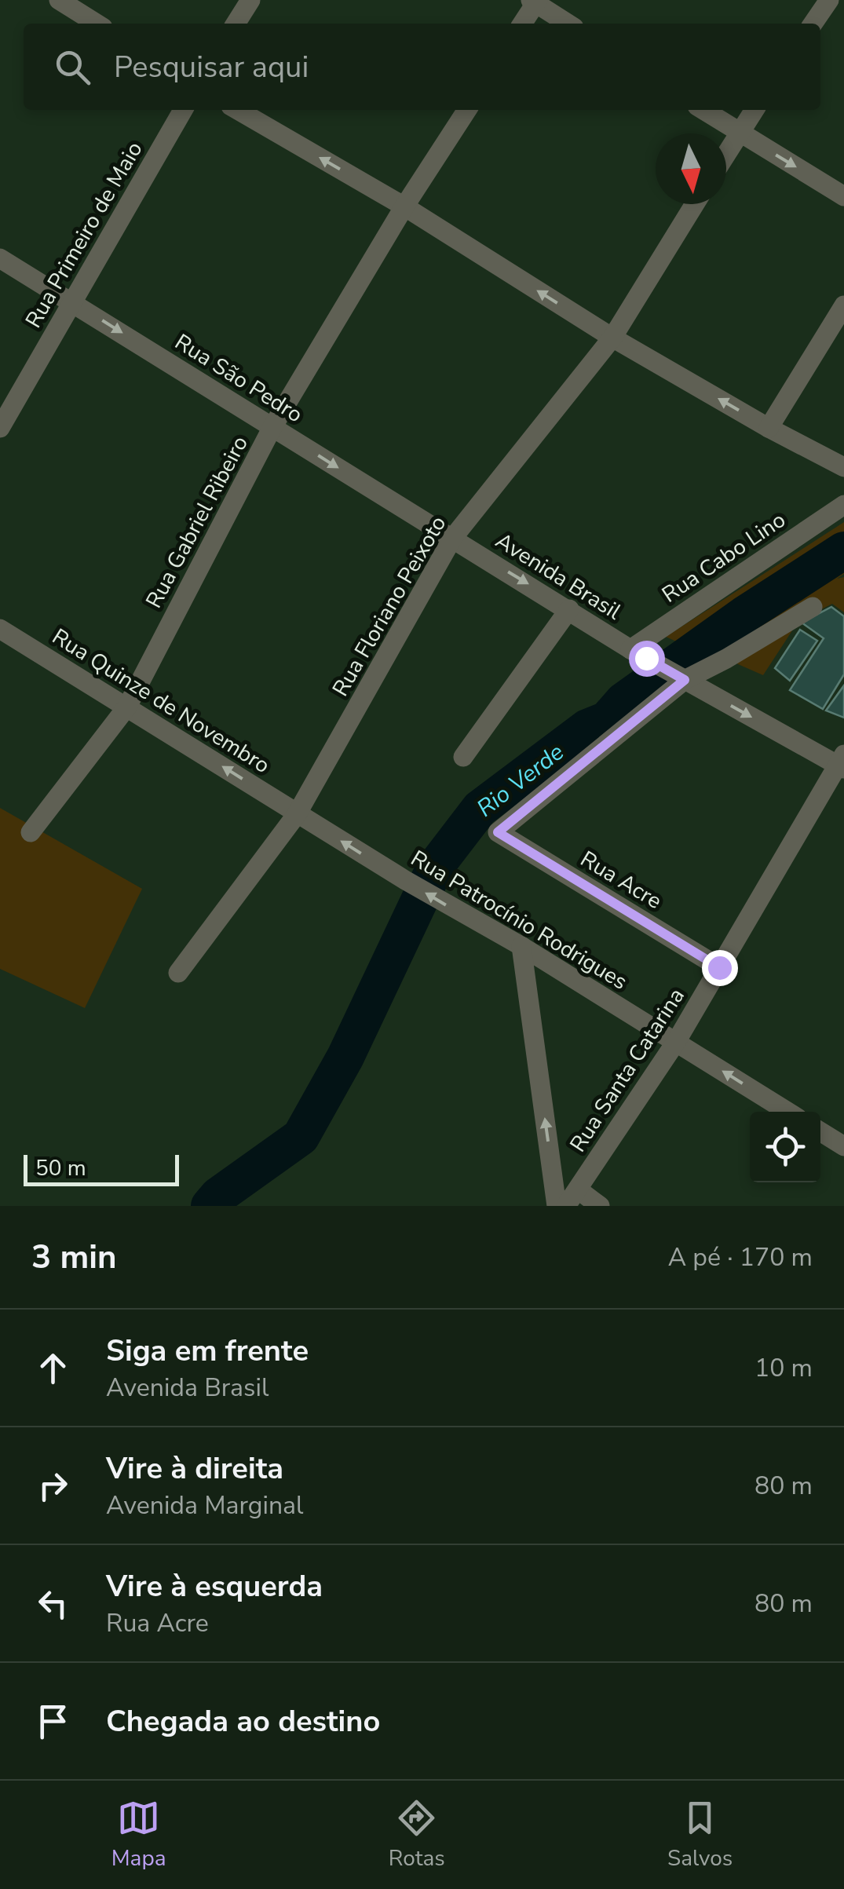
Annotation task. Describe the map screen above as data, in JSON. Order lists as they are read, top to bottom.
{
  "streets": {
    "street": [
      "Rua Primeiro de Maio",
      "Rua São Pedro",
      "Rua Gabriel Ribeiro",
      "Rua Cabo Lino",
      "Avenida Brasil",
      "Rua Floriano Peixoto",
      "Rua Quinze de Novembro",
      "Rua Acre",
      "Rua Patrocínio Rodrigues",
      "Rua Santa Catarina"
    ]
  },
  "crossings": [
    ["Rua Primeiro de Maio", "Rua São Pedro"],
    ["Rua São Pedro", "Rua Gabriel Ribeiro"],
    ["Rua São Pedro", "Avenida Brasil"],
    ["Rua São Pedro", "Rua Floriano Peixoto"],
    ["Rua Gabriel Ribeiro", "Rua Quinze de Novembro"],
    ["Rua Cabo Lino", "Avenida Brasil"],
    ["Avenida Brasil", "Rua Floriano Peixoto"],
    ["Avenida Brasil", "Rua Acre"],
    ["Avenida Brasil", "Rua Santa Catarina"],
    ["Rua Floriano Peixoto", "Rua Quinze de Novembro"],
    ["Rua Floriano Peixoto", "Rua Patrocínio Rodrigues"],
    ["Rua Quinze de Novembro", "Rua Patrocínio Rodrigues"],
    ["Rua Acre", "Rua Santa Catarina"],
    ["Rua Patrocínio Rodrigues", "Rua Santa Catarina"]
  ],
  "one_way": [
    "Rua São Pedro",
    "Avenida Brasil",
    "Rua Quinze de Novembro",
    "Rua Patrocínio Rodrigues"
  ],
  "water": ["Rio Verde"],
  "scale_bar": "50 m",
  "north": "bottom",
  "page": {
    "search": "Pesquisar aqui",
    "scale": "50 m",
    "heading": ["3 min", "A pé · 170 m"],
    "list": [
      ["Siga em frente", "Avenida Brasil", "10 m"],
      ["Vire à direita", "Avenida Marginal", "80 m"],
      ["Vire à esquerda", "Rua Acre", "80 m"],
      "Chegada ao destino"
    ],
    "nav": ["Mapa", "Rotas", "Salvos"]
  }
}
